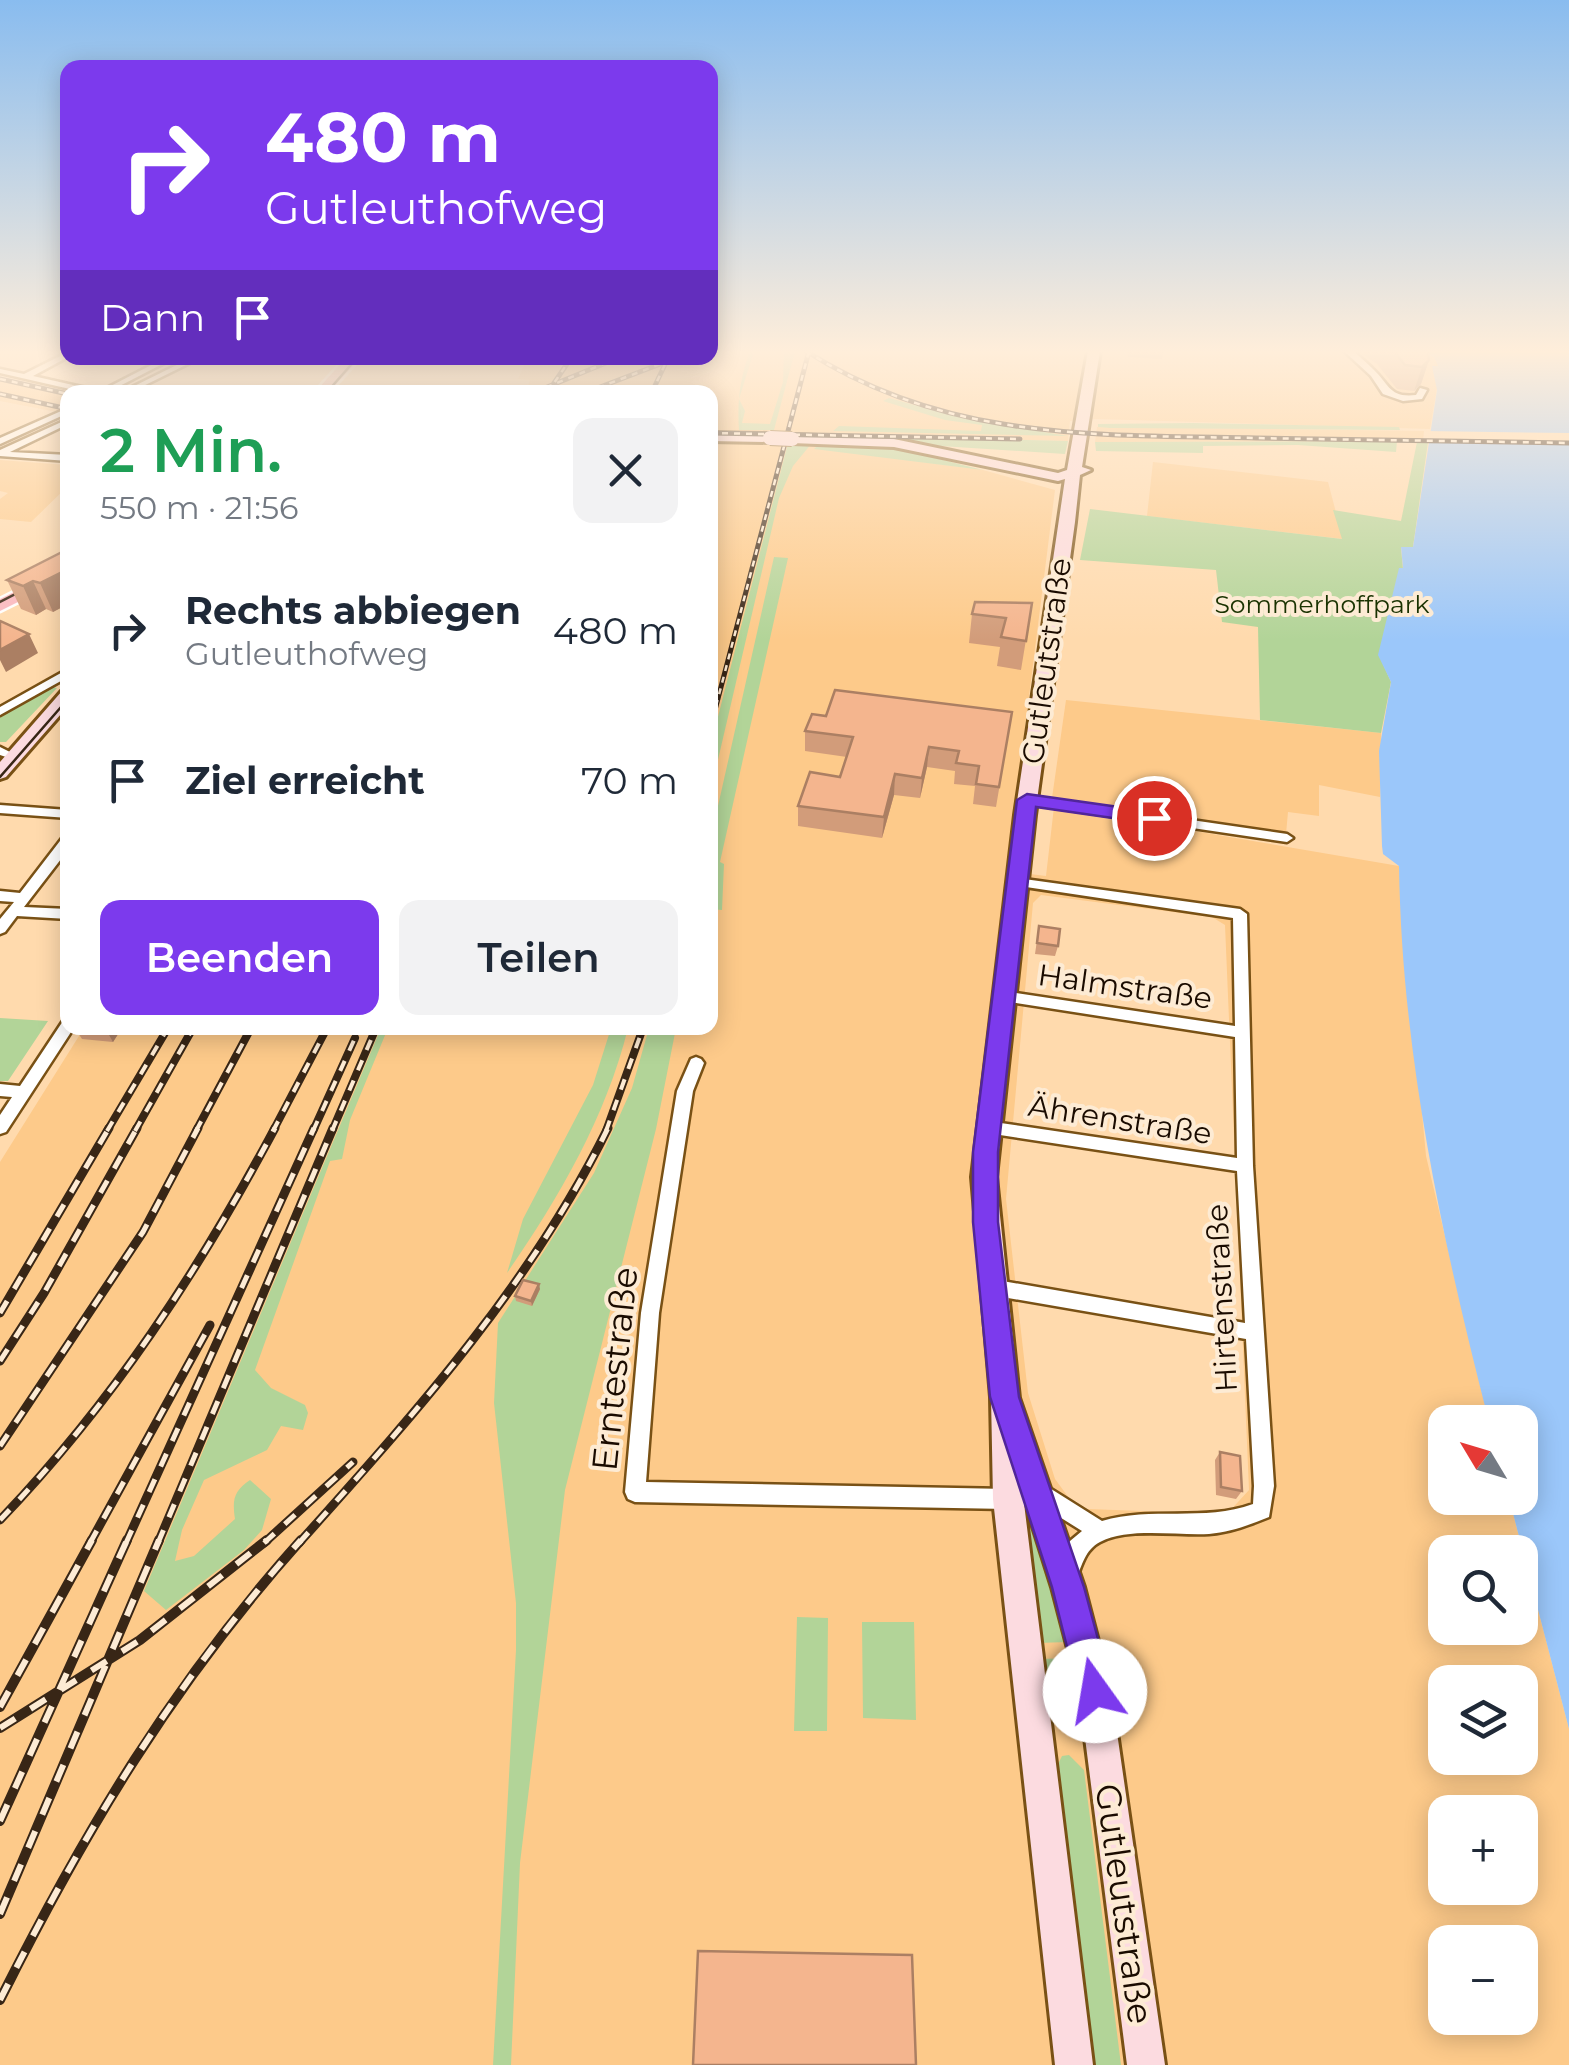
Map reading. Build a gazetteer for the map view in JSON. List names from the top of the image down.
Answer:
{
  "streets": {
    "main road": ["Gutleutstraße"],
    "street": [
      "Halmstraße",
      "Ährenstraße",
      "Hirtenstraße",
      "Erntestraße"
    ]
  },
  "crossings": [
    ["Gutleutstraße", "Halmstraße"],
    ["Gutleutstraße", "Ährenstraße"],
    ["Gutleutstraße", "Hirtenstraße"],
    ["Gutleutstraße", "Erntestraße"],
    ["Halmstraße", "Hirtenstraße"],
    ["Ährenstraße", "Hirtenstraße"]
  ],
  "parks": ["Sommerhoffpark"],
  "north": "top left",
  "page": {
    "turn": ["480 m", "Gutleuthofweg"],
    "then": "Dann",
    "heading": ["2 Min.", "550 m · 21:56"],
    "list": [
      {
        "name": "Rechts abbiegen",
        "note": "Gutleuthofweg",
        "value": "480 m"
      },
      {
        "name": "Ziel erreicht",
        "value": "70 m"
      }
    ],
    "buttons": ["Beenden", "Teilen"],
    "map_buttons": ["+", "−"]
  }
}
